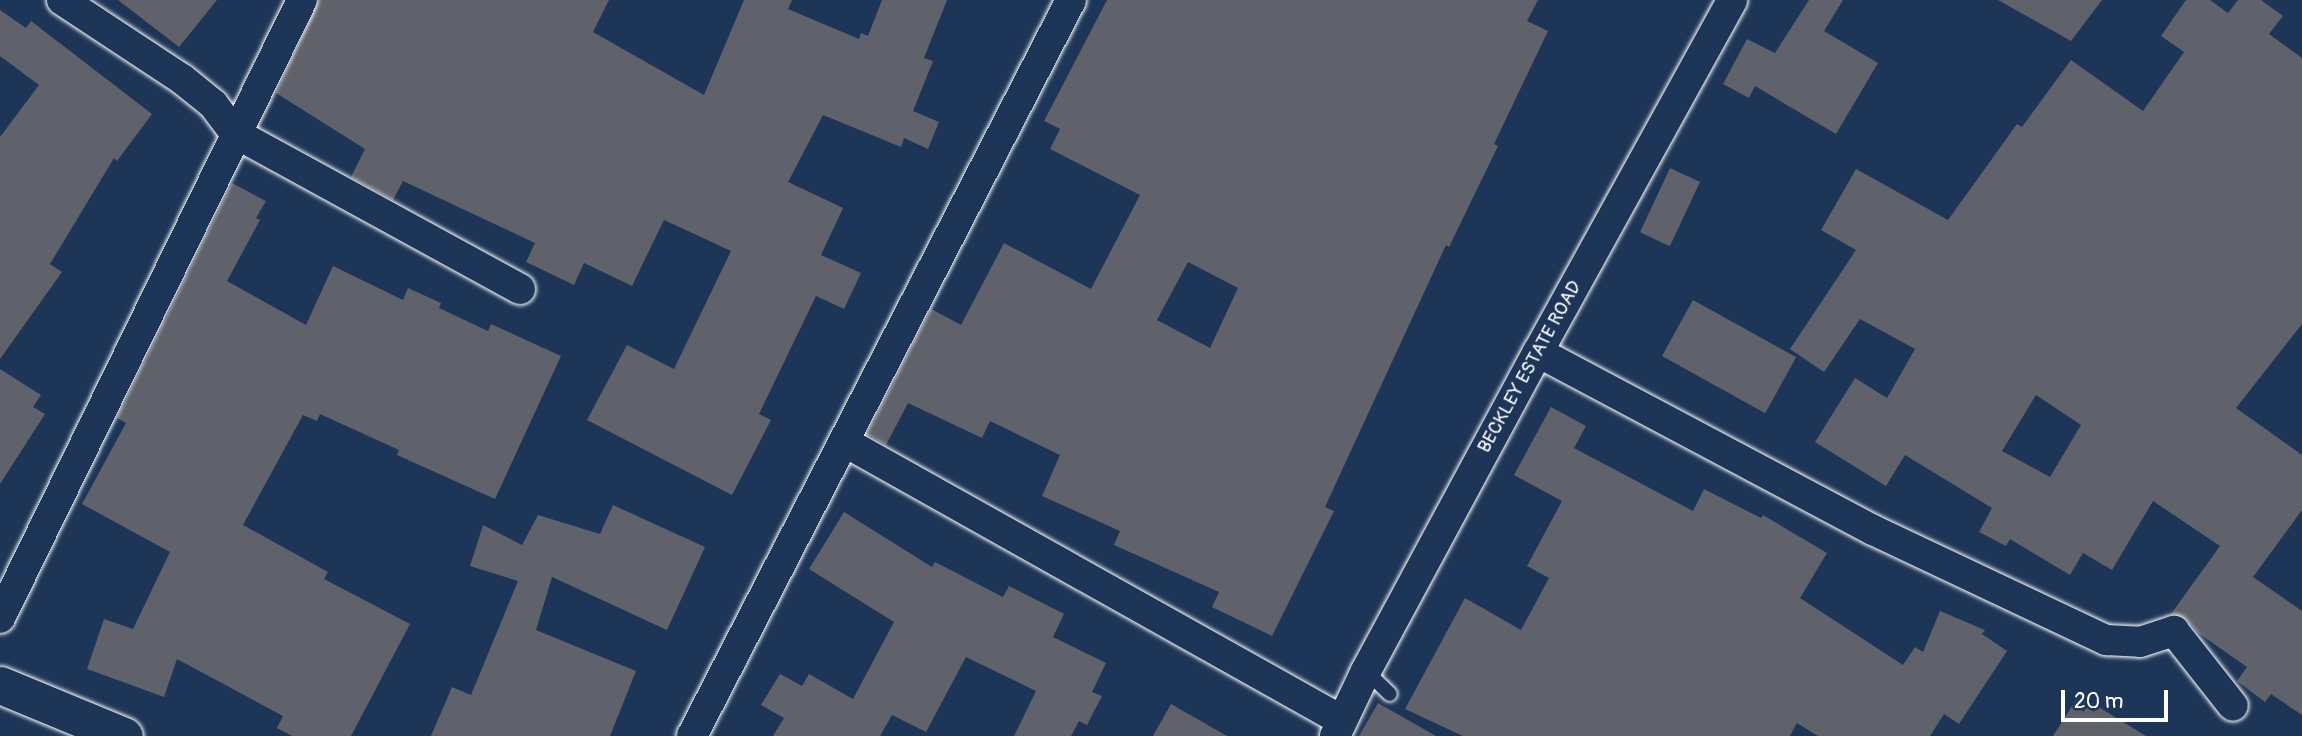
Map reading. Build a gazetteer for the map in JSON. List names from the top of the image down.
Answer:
{
  "streets": {
    "street": ["BECKLEY ESTATE ROAD"]
  },
  "scale_bar": "20 m"
}
